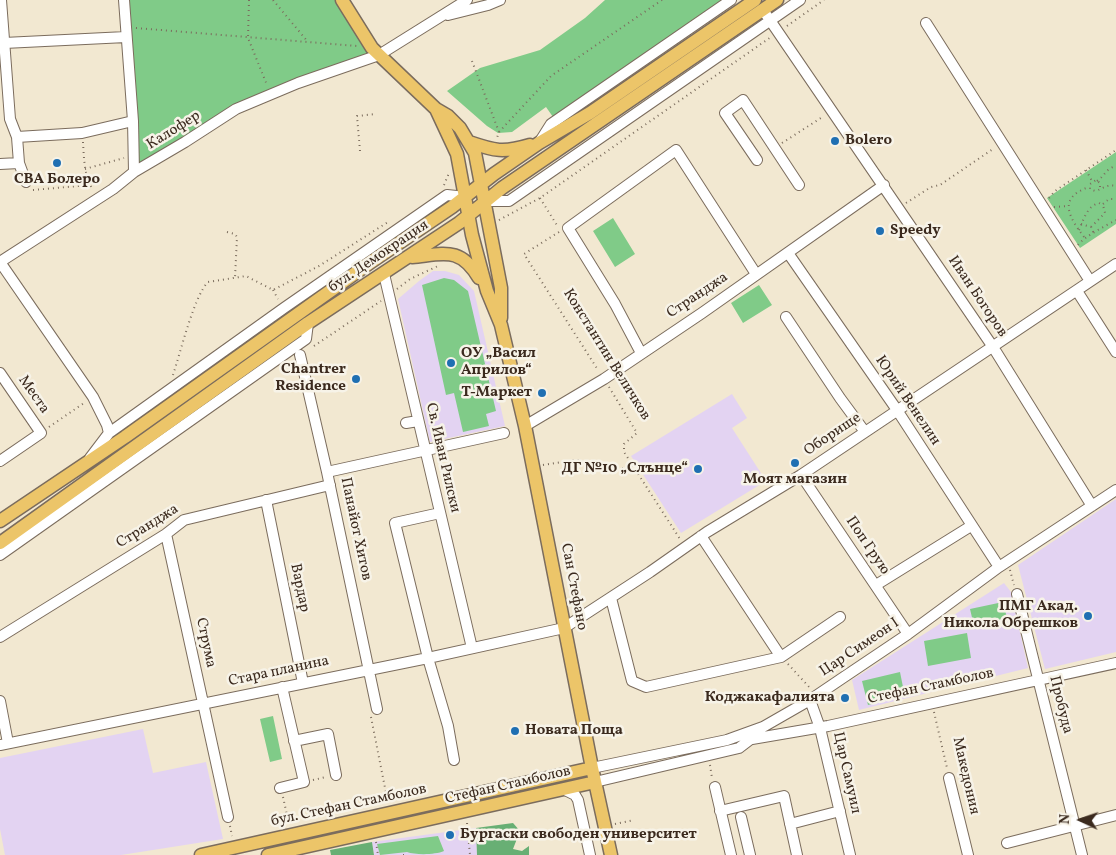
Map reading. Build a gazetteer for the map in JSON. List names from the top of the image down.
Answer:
{
  "streets": {
    "main road": [
      "бул. Демокрация",
      "Сан Стефано",
      "Стефан Стамболов",
      "бул. Стефан Стамболов"
    ],
    "street": [
      "Калофер",
      "Странджа",
      "Иван Богоров",
      "Места",
      "Юрий Венелин",
      "Оборище",
      "Св. Иван Рилски",
      "Панайот Хитов",
      "Поп Грую",
      "Вардар",
      "Струма",
      "Цар Симеон I",
      "Стара планина",
      "Пробуда",
      "Цар Самуил",
      "Македония"
    ],
    "path": ["Константин Величков"]
  },
  "crossings": [
    ["бул. Демокрация", "Иван Богоров"],
    ["бул. Демокрация", "Св. Иван Рилски"],
    ["бул. Демокрация", "Сан Стефано"],
    ["Странджа", "Иван Богоров"],
    ["Странджа", "Константин Величков"],
    ["Странджа", "Юрий Венелин"],
    ["Странджа", "Панайот Хитов"],
    ["Странджа", "Сан Стефано"],
    ["Странджа", "Вардар"],
    ["Странджа", "Струма"],
    ["Иван Богоров", "Оборище"],
    ["Иван Богоров", "Цар Симеон I"],
    ["Константин Величков", "Оборище"],
    ["Юрий Венелин", "Оборище"],
    ["Юрий Венелин", "Цар Симеон I"],
    ["Оборище", "Поп Грую"],
    ["Оборище", "Сан Стефано"],
    ["Оборище", "Стара планина"],
    ["Св. Иван Рилски", "Стара планина"],
    ["Панайот Хитов", "Стара планина"],
    ["Поп Грую", "Цар Симеон I"],
    ["Сан Стефано", "Цар Симеон I"],
    ["Сан Стефано", "Стара планина"],
    ["Сан Стефано", "Стефан Стамболов"],
    ["Сан Стефано", "бул. Стефан Стамболов"],
    ["Вардар", "Стара планина"],
    ["Струма", "Стара планина"],
    ["Цар Симеон I", "Стефан Стамболов"],
    ["Цар Симеон I", "Цар Самуил"],
    ["Цар Симеон I", "бул. Стефан Стамболов"],
    ["Стефан Стамболов", "Пробуда"],
    ["Стефан Стамболов", "Цар Самуил"],
    ["Стефан Стамболов", "Македония"]
  ],
  "places": [
    "Bolero",
    "CBA Болеро",
    "Speedy",
    "ОУ „Васил Априлов“",
    "Chantrer Residence",
    "Т-Маркет",
    "Моят магазин",
    "ДГ №10 „Слънце“",
    "ПМГ Акад. Никола Обрешков",
    "Коджакафалията",
    "Новата Поща",
    "Бургаски свободен университет"
  ],
  "north": "left"
}
